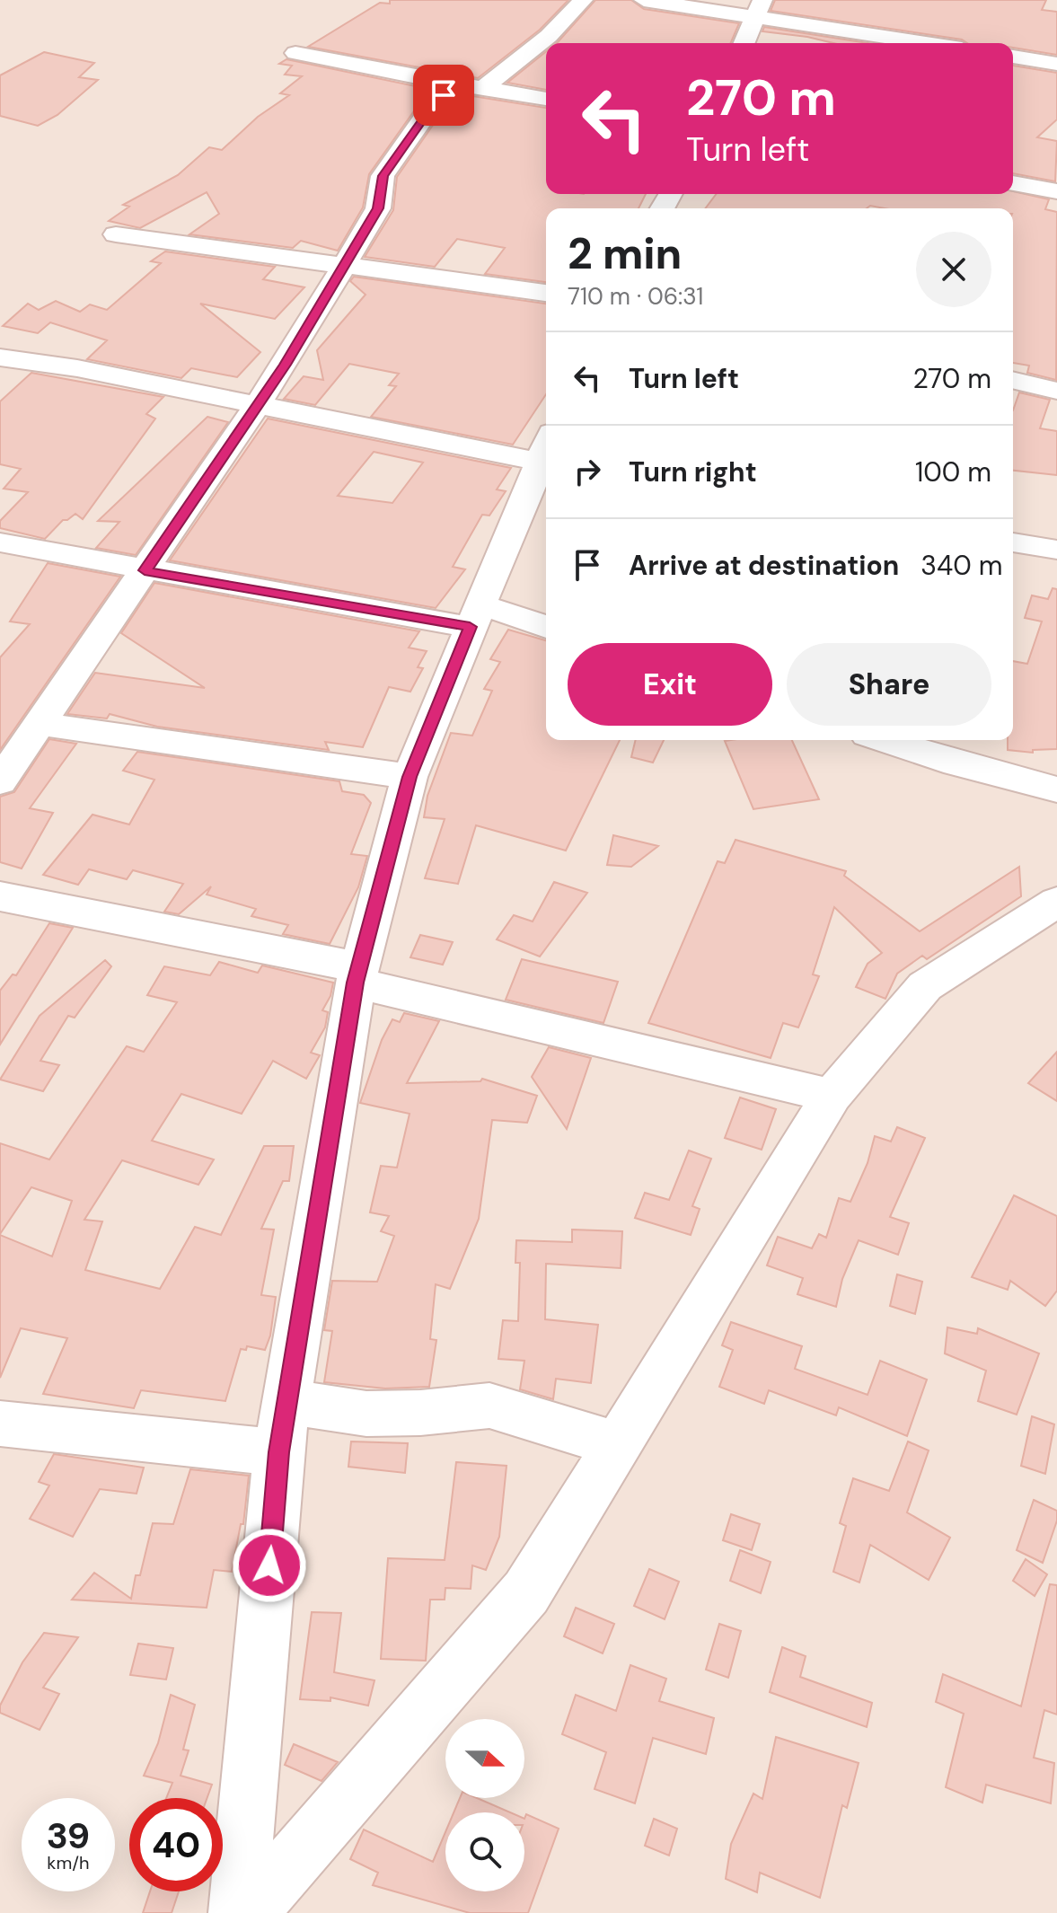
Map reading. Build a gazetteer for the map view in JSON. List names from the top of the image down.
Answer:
{
  "north": "right",
  "page": {
    "turn": ["270 m", "Turn left"],
    "heading": ["2 min", "710 m · 06:31"],
    "list": [
      {
        "name": "Turn left",
        "value": "270 m"
      },
      {
        "name": "Turn right",
        "value": "100 m"
      },
      {
        "name": "Arrive at destination",
        "value": "340 m"
      }
    ],
    "buttons": ["Exit", "Share"],
    "speed": "39 km/h",
    "limit": "40"
  }
}
